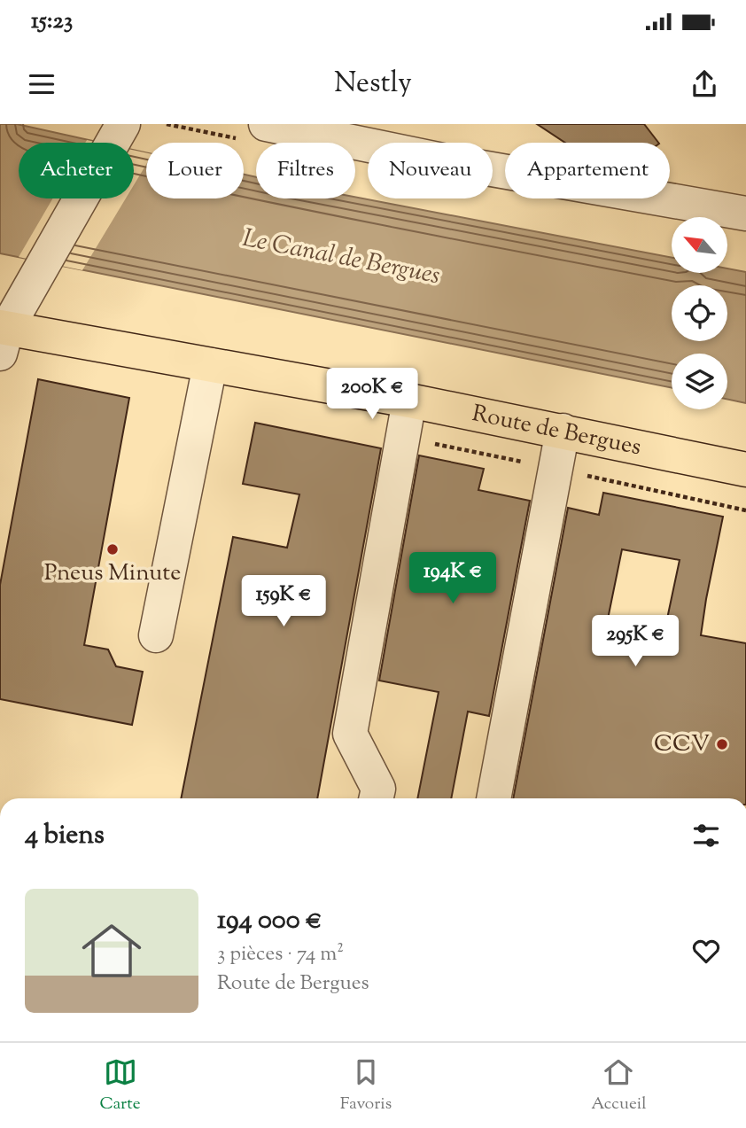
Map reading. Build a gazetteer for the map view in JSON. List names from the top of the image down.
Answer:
{
  "streets": {
    "main road": ["Route de Bergues"]
  },
  "water": ["Le Canal de Bergues"],
  "places": ["Pneus Minute", "CCV"],
  "north": "top left",
  "page": {
    "status": "15:23",
    "header": "Nestly",
    "chip": [
      "Acheter",
      "Louer",
      "Filtres",
      "Nouveau",
      "Appartement"
    ],
    "price": [
      "200K €",
      "194K €",
      "159K €",
      "295K €"
    ],
    "heading": "4 biens",
    "list": [
      {
        "name": "194 000 €",
        "note": "3 pièces · 74 m² · Route de Bergues"
      }
    ],
    "tabs": ["Carte", "Favoris", "Accueil"]
  }
}
